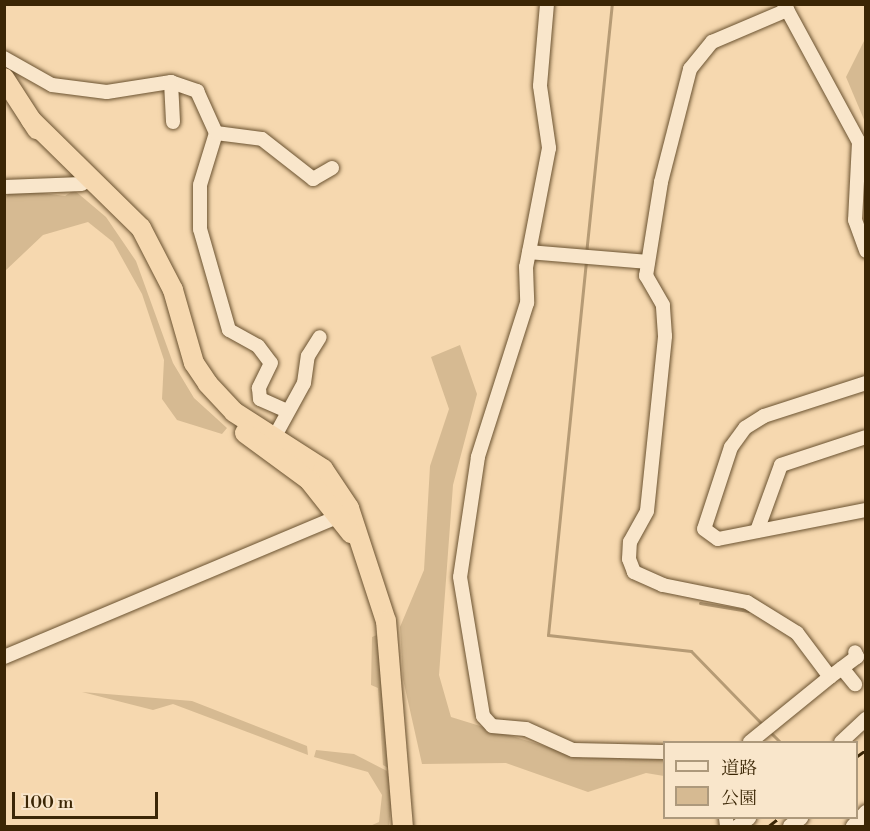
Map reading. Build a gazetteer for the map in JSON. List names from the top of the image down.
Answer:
{
  "legend": ["道路", "公園"],
  "scale_bar": "100 m"
}
